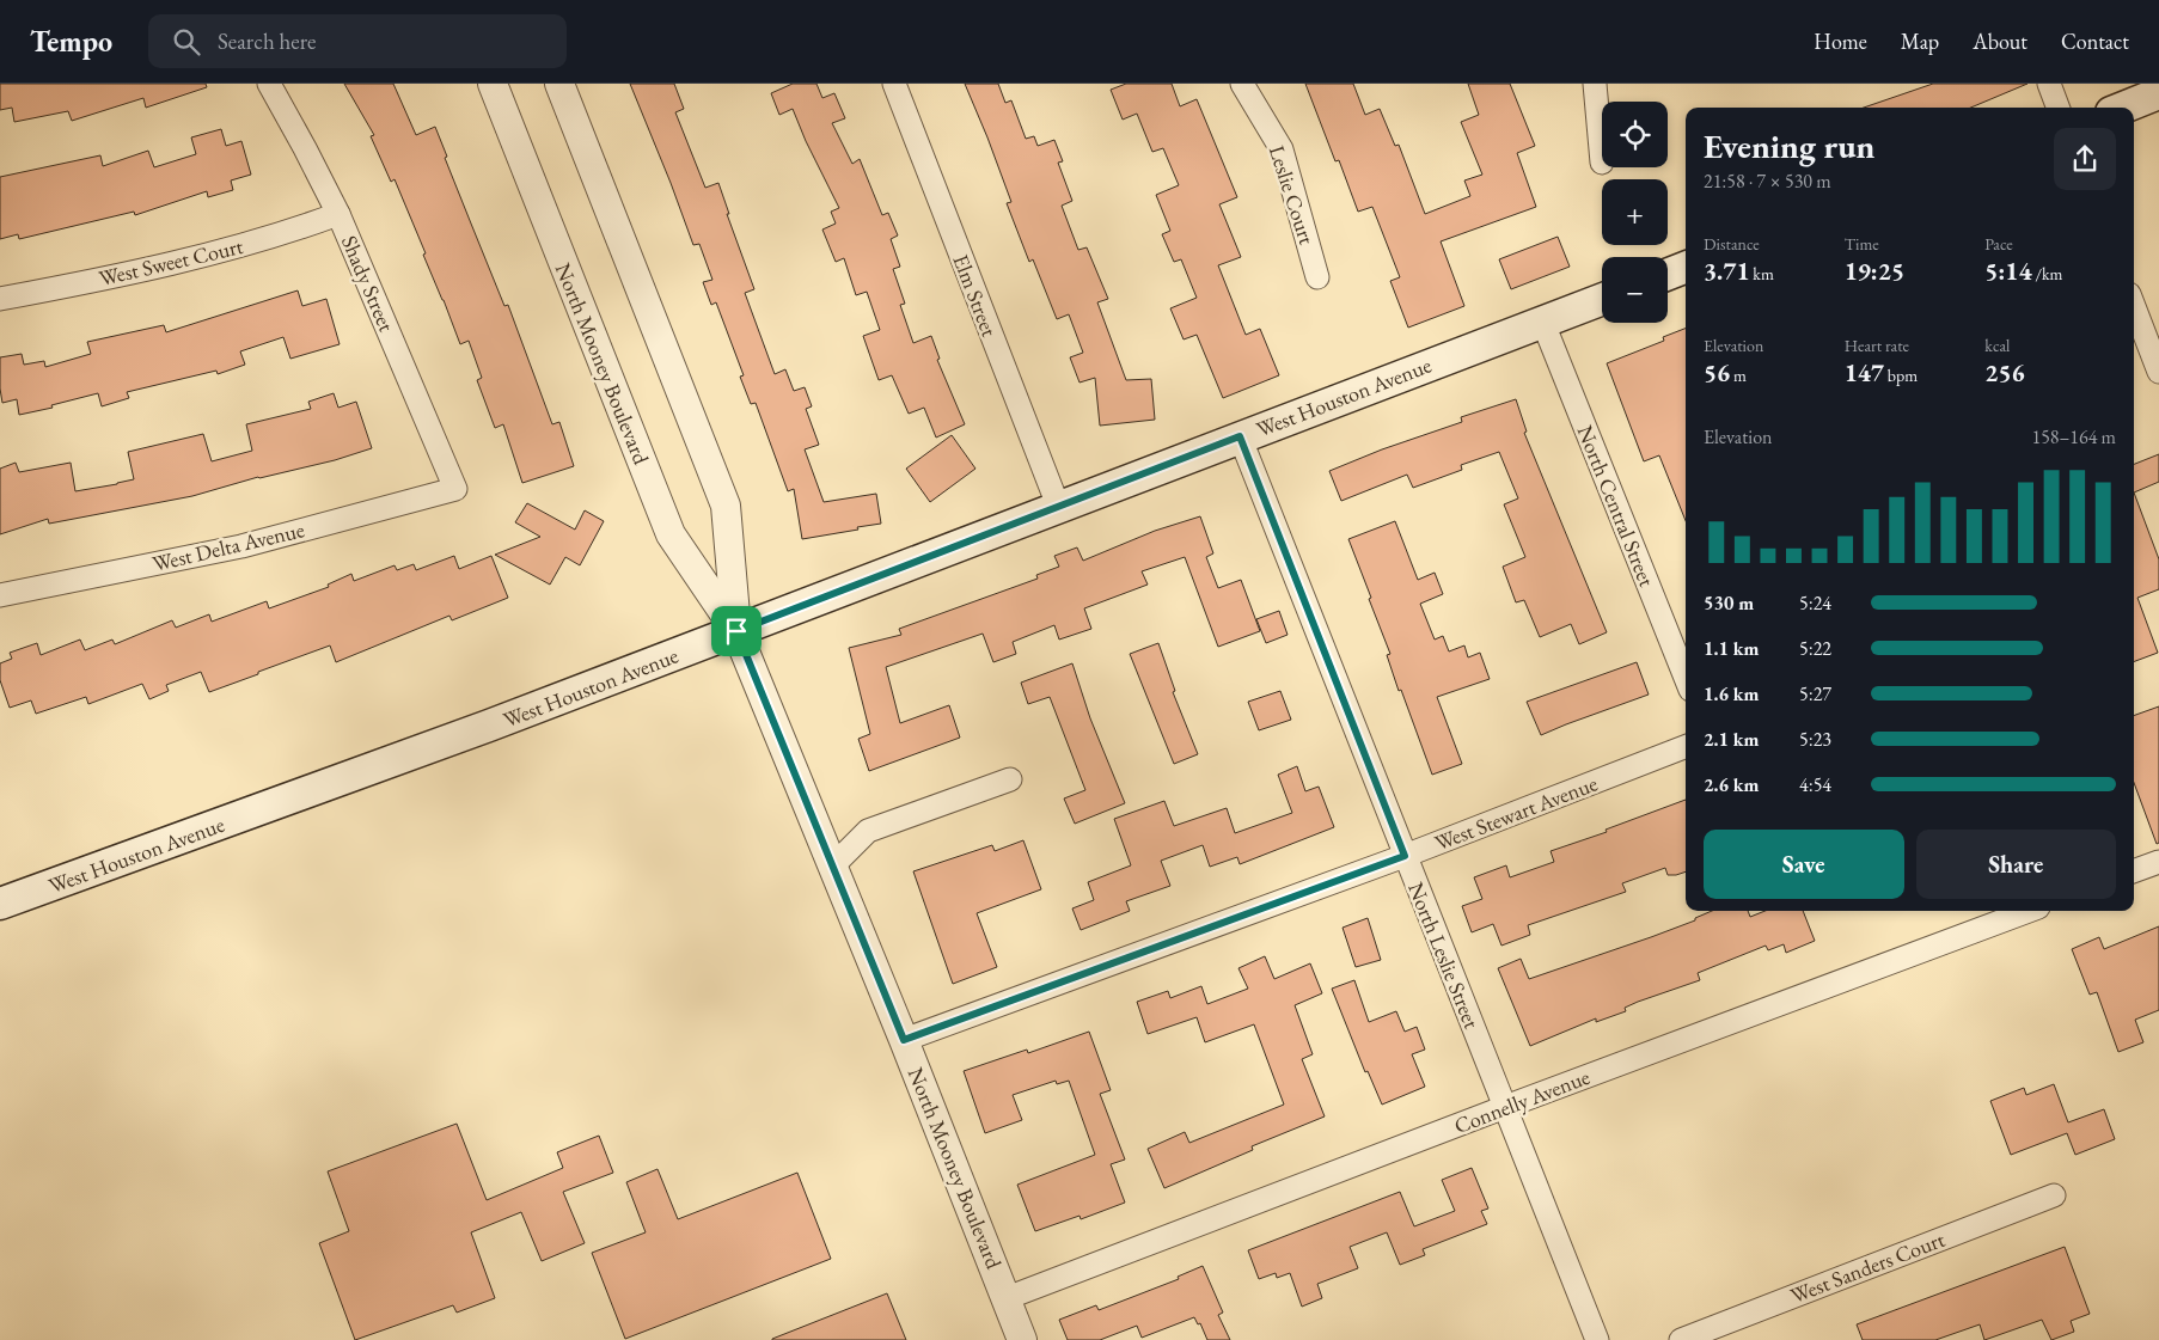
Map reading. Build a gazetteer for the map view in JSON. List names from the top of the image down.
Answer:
{
  "streets": {
    "main road": ["West Houston Avenue"],
    "street": [
      "Leslie Court",
      "West Sweet Court",
      "Shady Street",
      "Elm Street",
      "North Mooney Boulevard",
      "North Central Street",
      "West Delta Avenue",
      "West Stewart Avenue",
      "North Leslie Street",
      "Connelly Avenue",
      "West Sanders Court"
    ]
  },
  "crossings": [
    ["West Sweet Court", "Shady Street"],
    ["Shady Street", "West Delta Avenue"],
    ["Elm Street", "West Houston Avenue"],
    ["North Mooney Boulevard", "West Houston Avenue"],
    ["North Mooney Boulevard", "West Stewart Avenue"],
    ["North Mooney Boulevard", "Connelly Avenue"],
    ["West Houston Avenue", "North Central Street"],
    ["West Houston Avenue", "North Leslie Street"],
    ["West Stewart Avenue", "North Leslie Street"],
    ["North Leslie Street", "Connelly Avenue"]
  ],
  "page": {
    "header": "Tempo",
    "search": "Search here",
    "nav": [
      "Home",
      "Map",
      "About",
      "Contact"
    ],
    "map_buttons": ["+", "−"],
    "heading": ["Evening run", "21:58 · 7 × 530 m"],
    "stats": [
      ["Distance", "3.71 km"],
      ["Time", "19:25"],
      ["Pace", "5:14 /km"],
      ["Elevation", "56 m"],
      ["Heart rate", "147 bpm"],
      ["kcal", "256"]
    ],
    "chart": ["Elevation", "158–164 m"],
    "list": [
      {
        "name": "530 m",
        "note": "5:24"
      },
      {
        "name": "1.1 km",
        "note": "5:22"
      },
      {
        "name": "1.6 km",
        "note": "5:27"
      },
      {
        "name": "2.1 km",
        "note": "5:23"
      },
      {
        "name": "2.6 km",
        "note": "4:54"
      }
    ],
    "buttons": ["Save", "Share"]
  }
}
